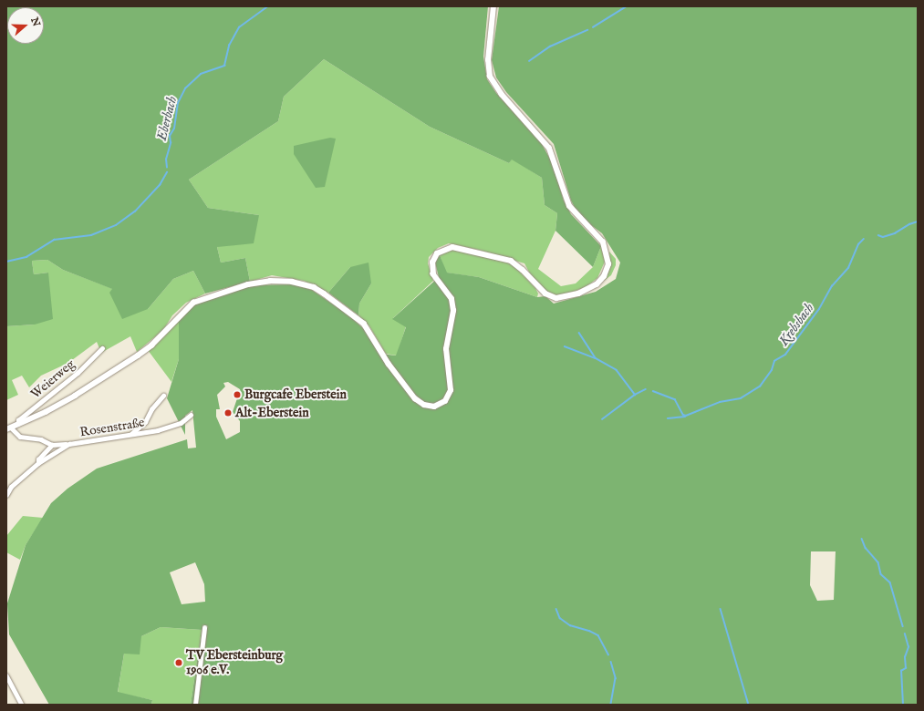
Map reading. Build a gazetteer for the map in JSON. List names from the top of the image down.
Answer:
{
  "streets": {
    "street": ["Weierweg", "Rosenstraße"]
  },
  "water": ["Eberbach", "Krebsbach"],
  "places": ["Burgcafe Eberstein", "Alt-Eberstein", "TV Ebersteinburg 1906 e.V."],
  "north": "right"
}
